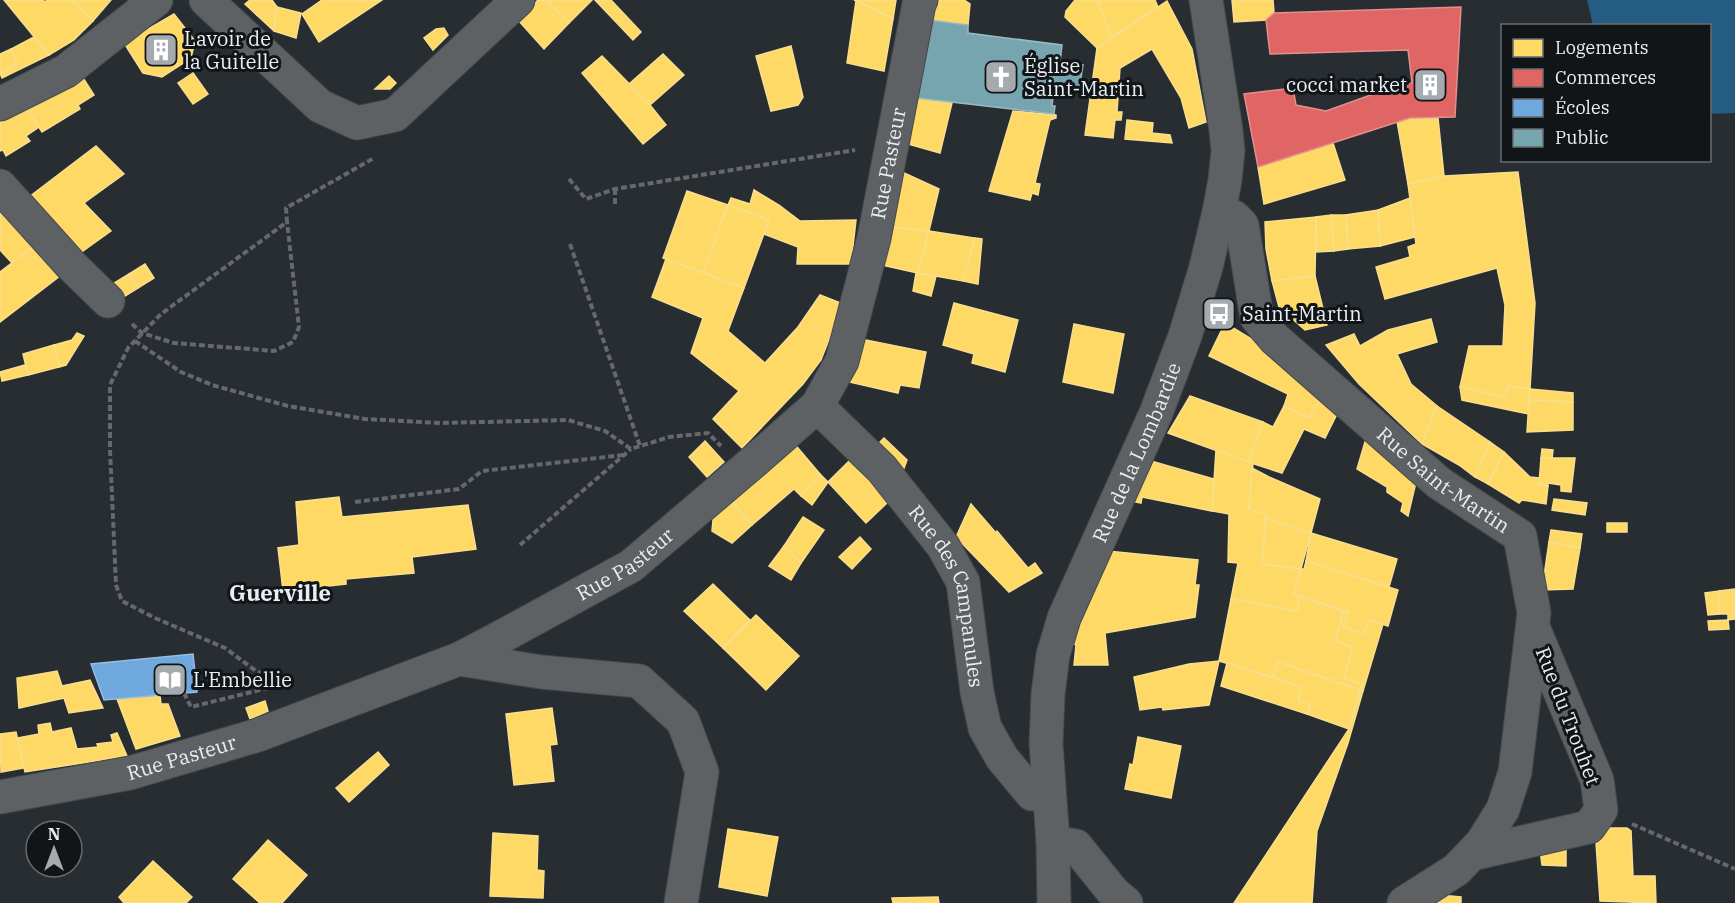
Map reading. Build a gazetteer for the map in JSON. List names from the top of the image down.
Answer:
{
  "streets": {
    "street": [
      "Rue Pasteur",
      "Rue de la Lombardie",
      "Rue Saint-Martin",
      "Rue des Campanules",
      "Rue du Trouhet"
    ]
  },
  "crossings": [
    ["Rue Pasteur", "Rue des Campanules"],
    ["Rue de la Lombardie", "Rue Saint-Martin"],
    ["Rue de la Lombardie", "Rue des Campanules"],
    ["Rue Saint-Martin", "Rue du Trouhet"]
  ],
  "districts": ["Guerville"],
  "places": {
    "building": ["Lavoir de la Guitelle", "cocci market"],
    "church": ["Église Saint-Martin"],
    "bus stop": ["Saint-Martin"],
    "library": ["L'Embellie"]
  },
  "legend": [
    "Logements",
    "Commerces",
    "Écoles",
    "Public"
  ],
  "north": "top"
}
